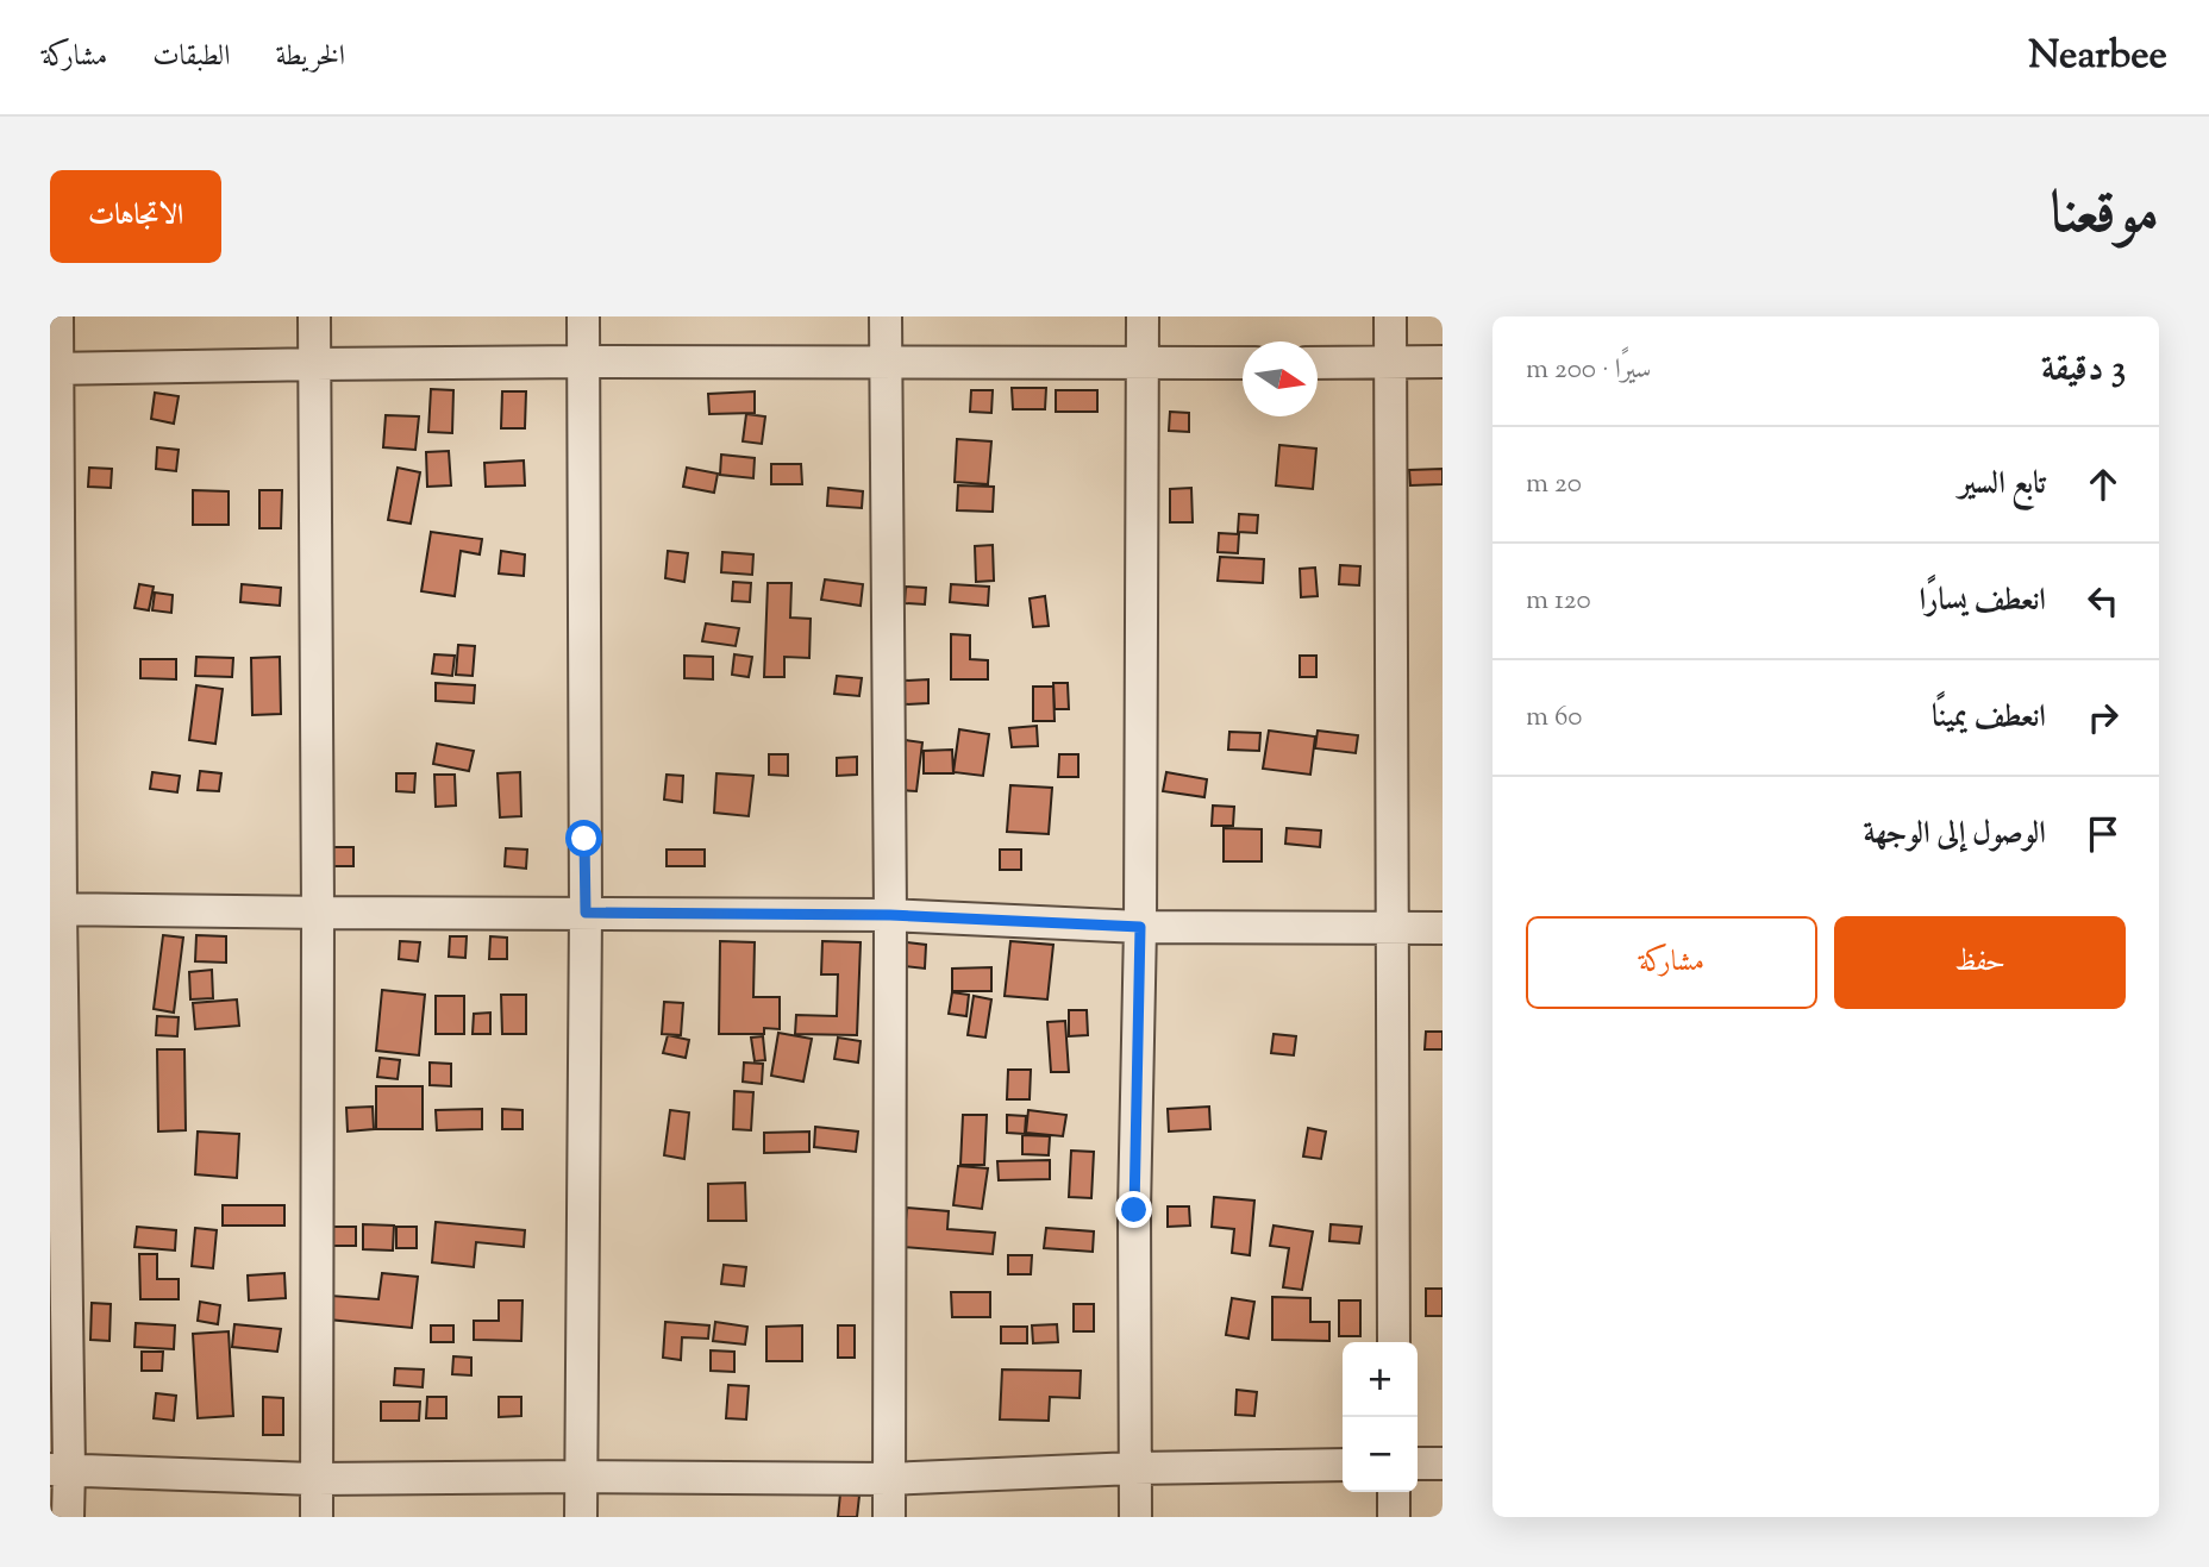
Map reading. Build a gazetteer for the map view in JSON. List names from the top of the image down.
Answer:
{
  "north": "right",
  "page": {
    "header": "Nearbee",
    "nav": ["الخريطة", "الطبقات", "مشاركة"],
    "title": "موقعنا",
    "buttons": [
      "الاتجاهات",
      ["حفظ", "مشاركة"]
    ],
    "heading": ["3 دقيقة", "سيرًا · 200 m"],
    "list": [
      ["تابع السير", "20 m"],
      ["انعطف يسارًا", "120 m"],
      ["انعطف يمينًا", "60 m"],
      "الوصول إلى الوجهة"
    ],
    "map_buttons": ["+", "−"]
  }
}
